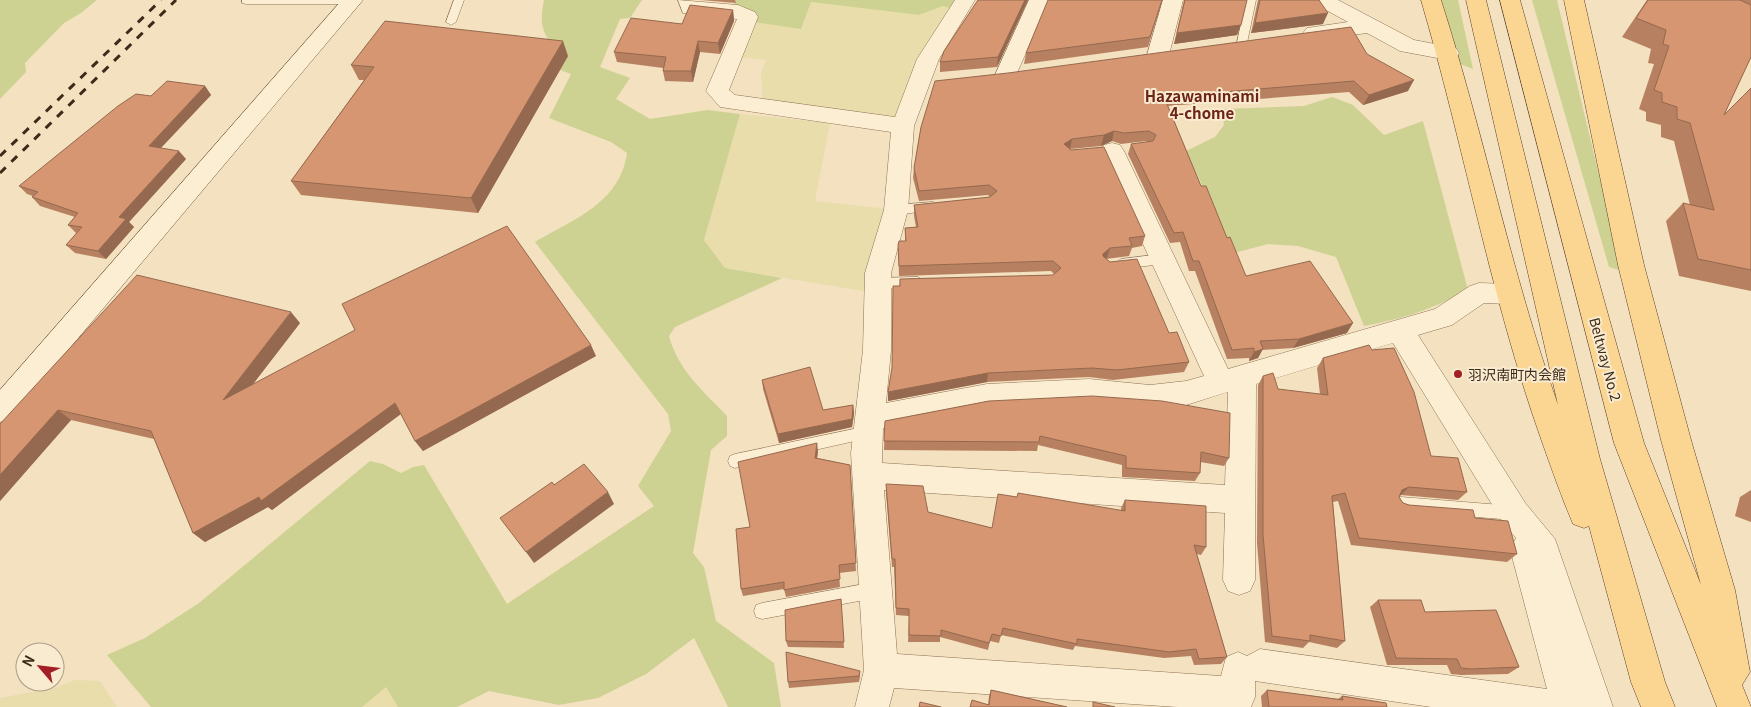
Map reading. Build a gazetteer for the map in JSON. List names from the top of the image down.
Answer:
{
  "streets": {
    "main road": ["Beltway No.2"]
  },
  "districts": ["Hazawaminami 4-chome"],
  "places": ["羽沢南町内会館"],
  "north": "top left"
}
